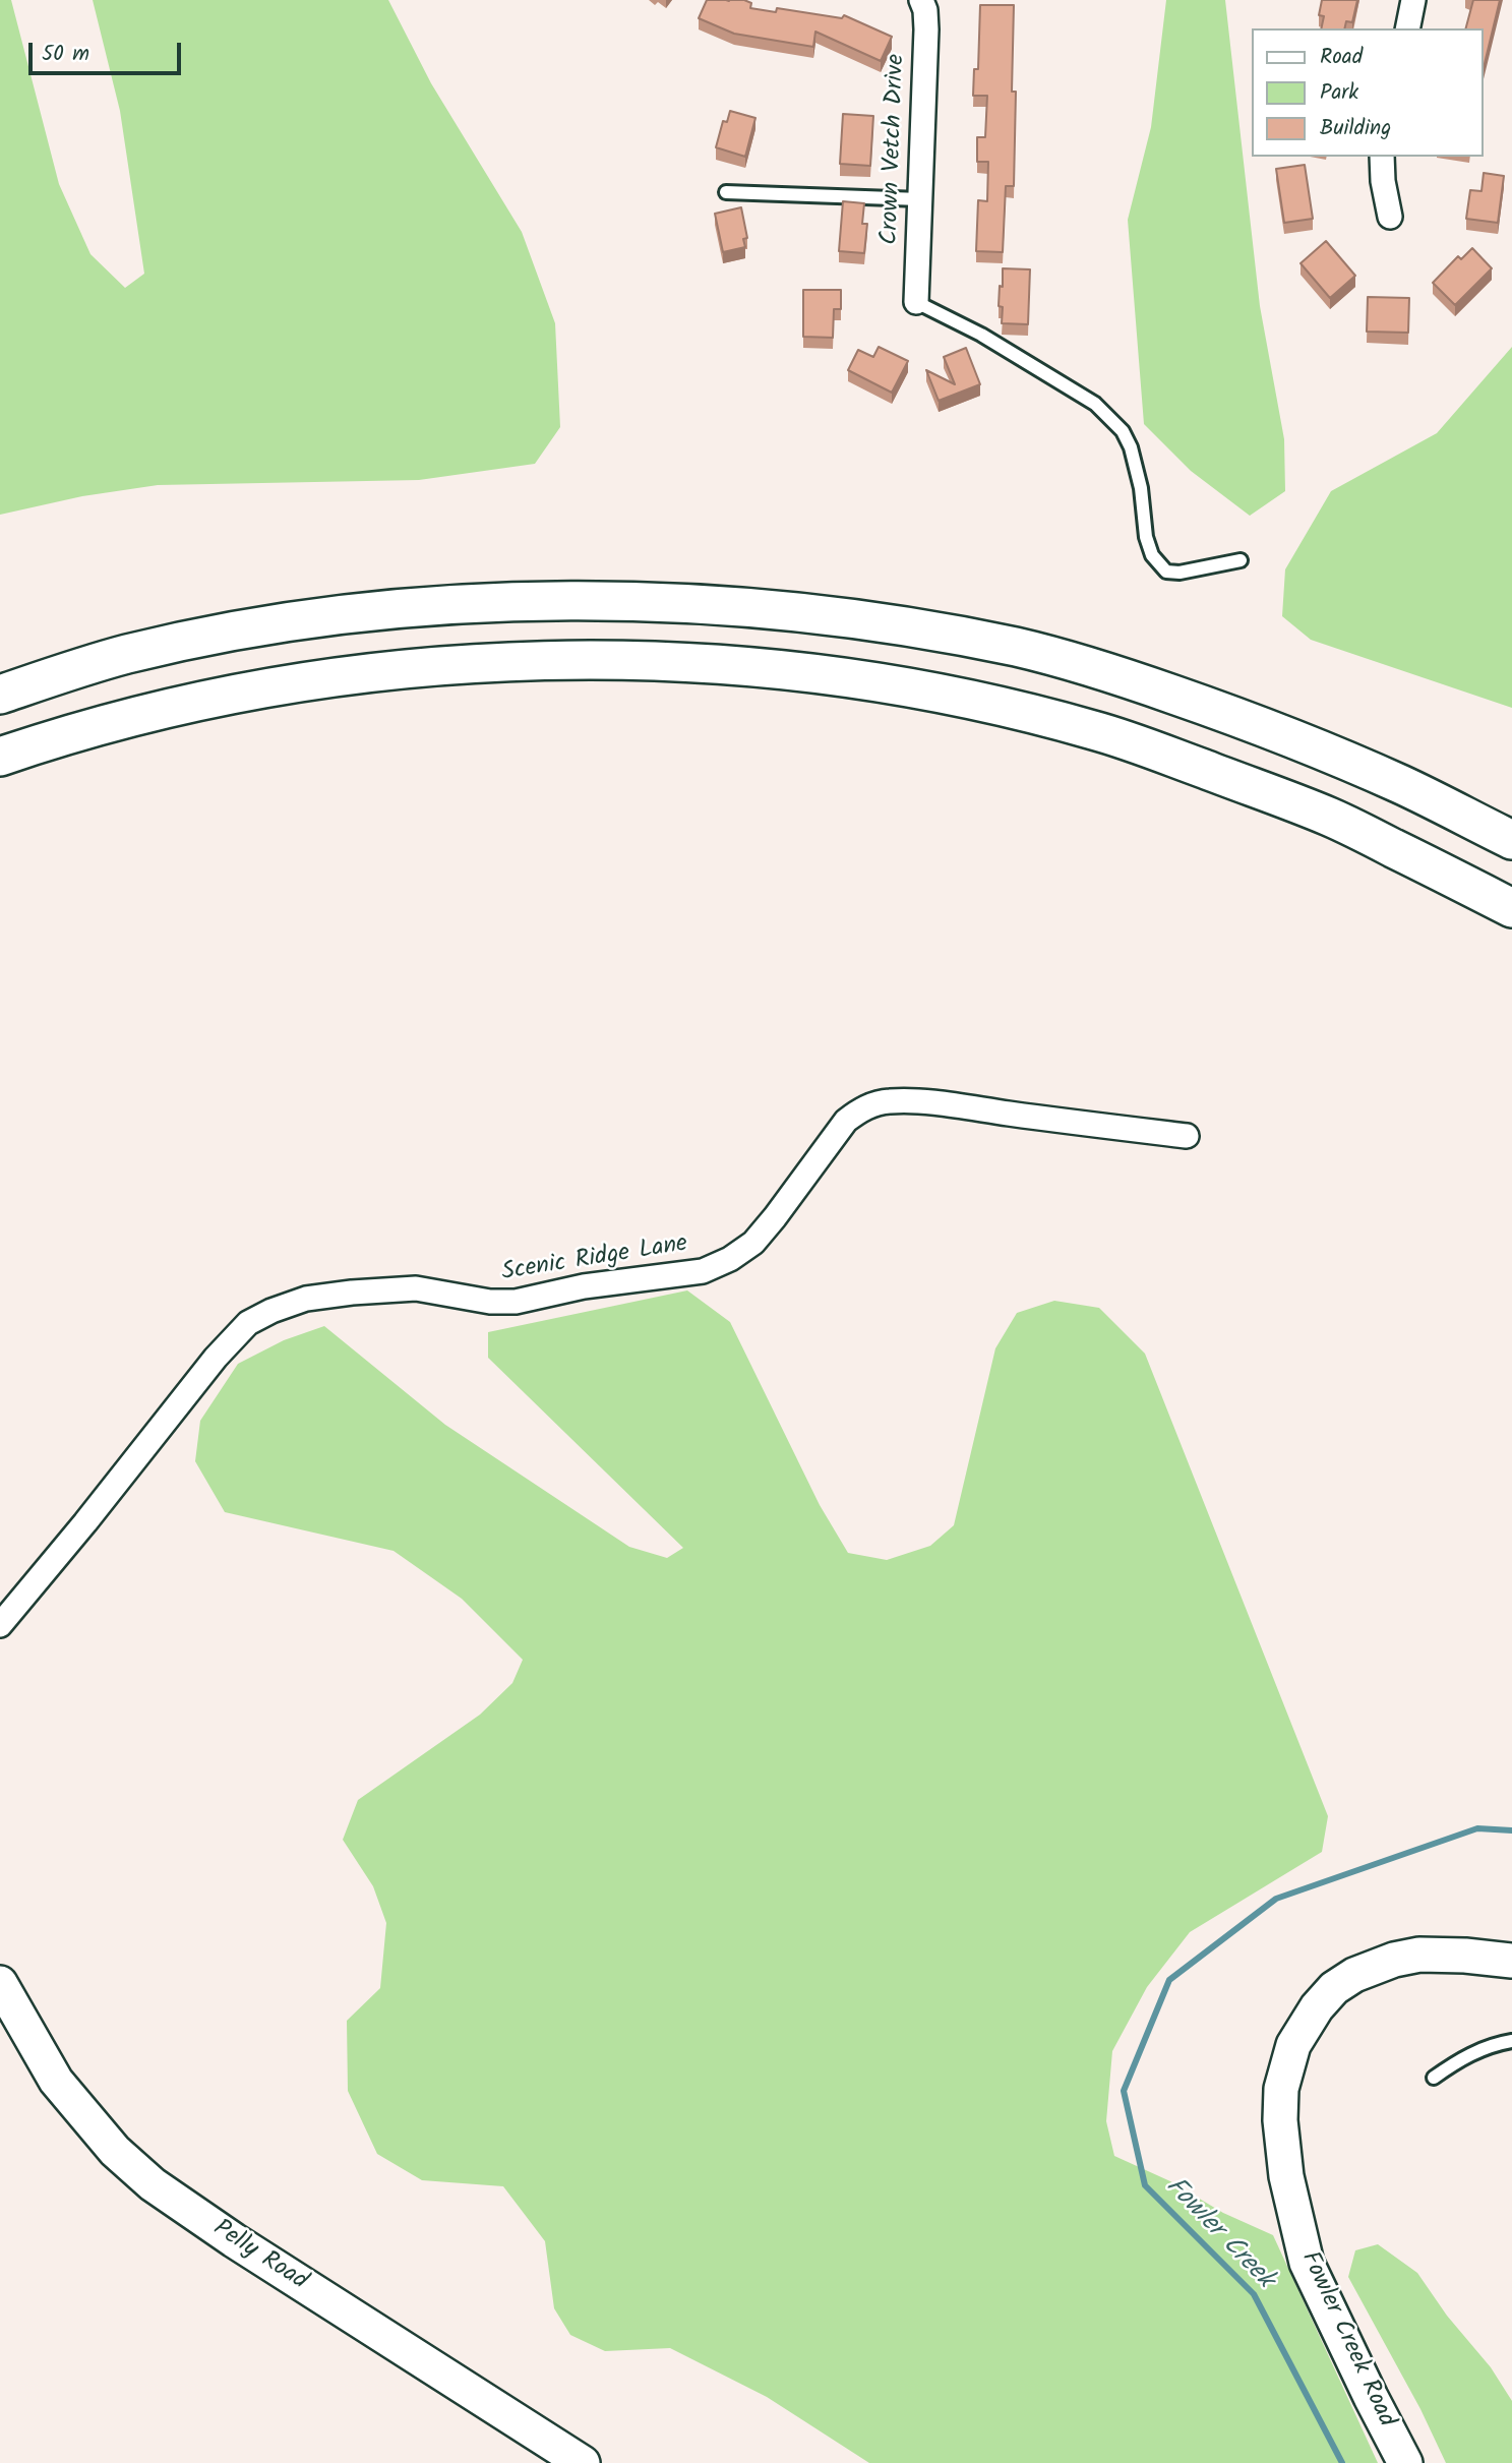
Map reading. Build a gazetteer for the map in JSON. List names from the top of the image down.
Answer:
{
  "streets": {
    "street": [
      "Crown Vetch Drive",
      "Scenic Ridge Lane",
      "Pelly Road",
      "Fowler Creek Road"
    ]
  },
  "water": ["Fowler Creek"],
  "legend": ["Road", "Park", "Building"],
  "scale_bar": "50 m"
}
